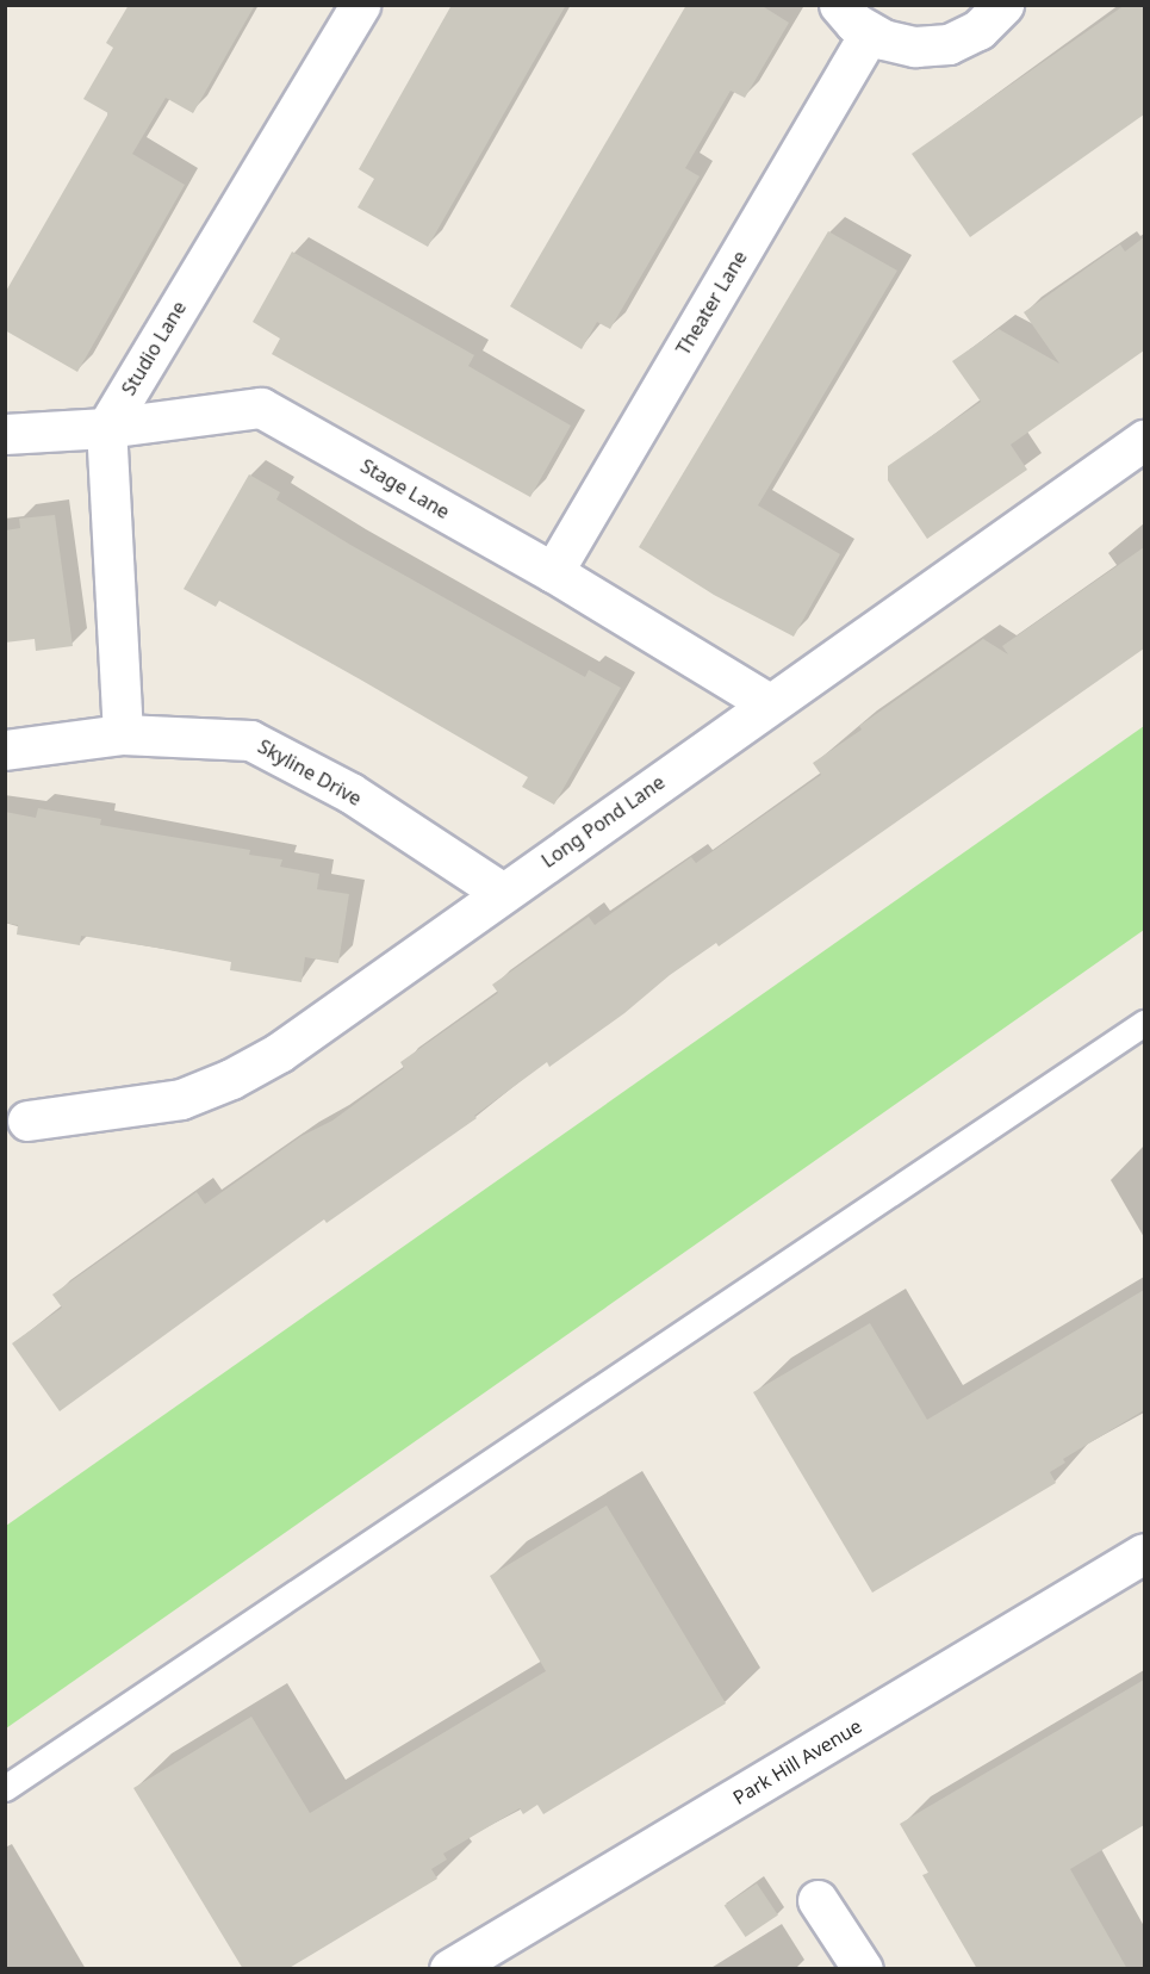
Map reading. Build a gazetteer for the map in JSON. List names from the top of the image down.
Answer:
{
  "streets": {
    "street": [
      "Theater Lane",
      "Studio Lane",
      "Stage Lane",
      "Skyline Drive",
      "Long Pond Lane",
      "Park Hill Avenue"
    ]
  },
  "crossings": [
    ["Theater Lane", "Stage Lane"],
    ["Studio Lane", "Stage Lane"],
    ["Stage Lane", "Long Pond Lane"],
    ["Skyline Drive", "Long Pond Lane"]
  ]
}
